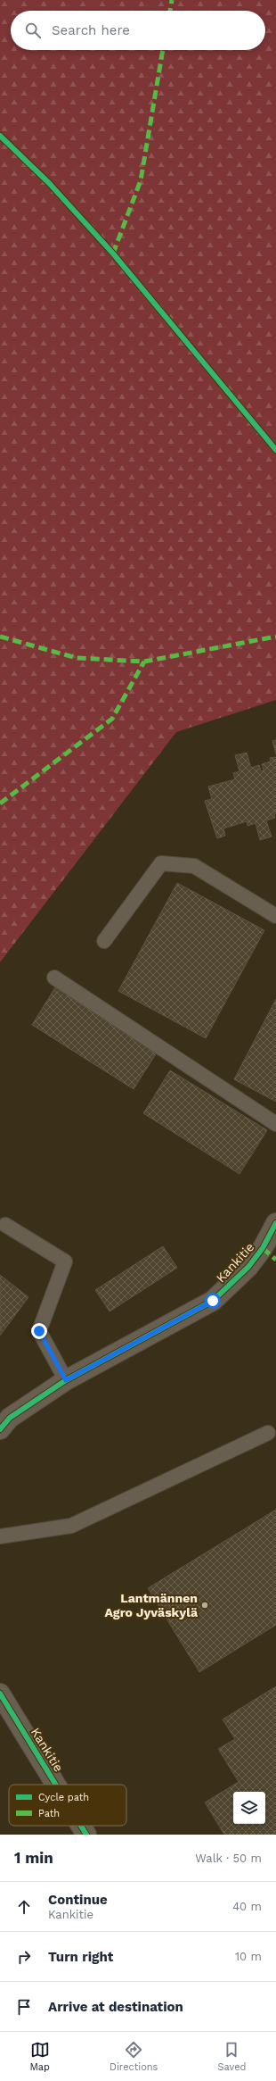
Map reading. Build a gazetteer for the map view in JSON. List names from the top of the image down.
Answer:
{
  "streets": {
    "street": ["Kankitie"]
  },
  "places": ["Lantmännen Agro Jyväskylä"],
  "legend": ["Cycle path", "Path"],
  "page": {
    "search": "Search here",
    "heading": ["1 min", "Walk · 50 m"],
    "list": [
      ["Continue", "Kankitie", "40 m"],
      ["Turn right", "10 m"],
      "Arrive at destination"
    ],
    "nav": ["Map", "Directions", "Saved"]
  }
}
